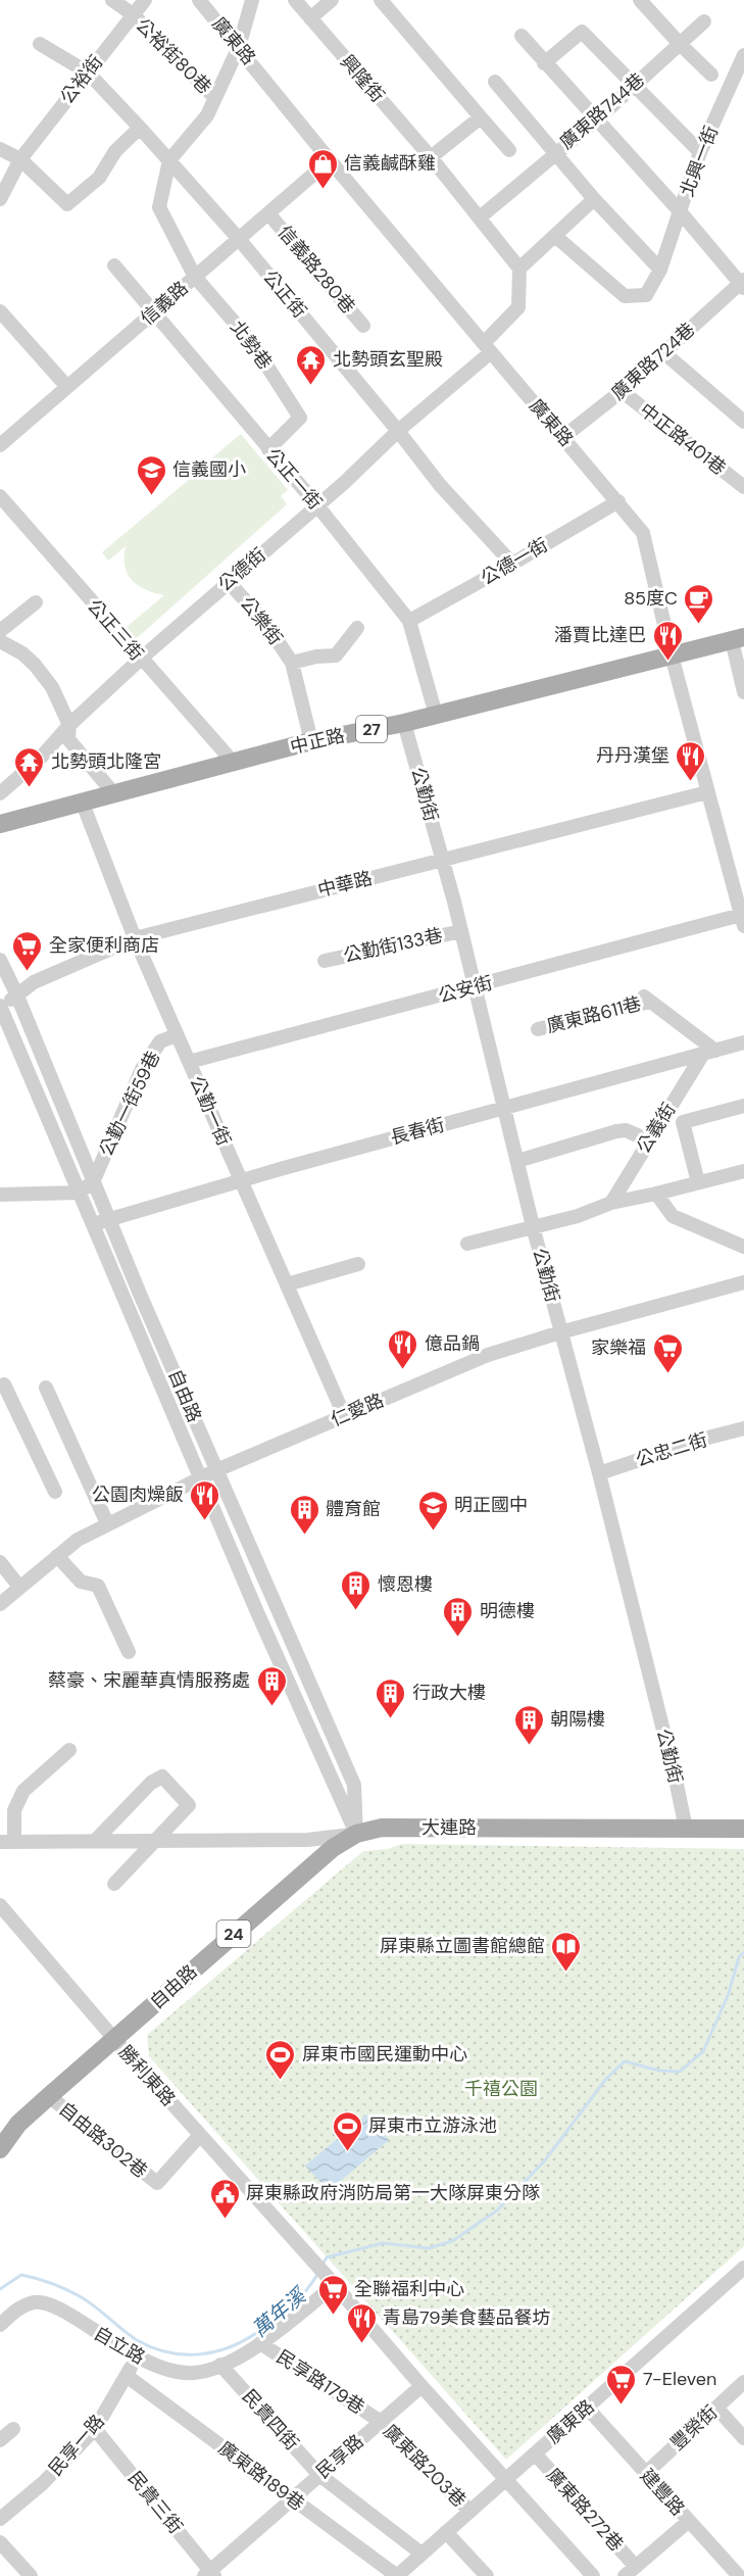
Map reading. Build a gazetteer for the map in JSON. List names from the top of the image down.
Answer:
{
  "streets": {
    "main road": [
      "27",
      "中正路",
      "自由路",
      "大連路",
      "24"
    ],
    "street": [
      "廣東路",
      "公裕街80巷",
      "興隆街",
      "公裕街",
      "廣東路744巷",
      "北興一街",
      "信義路280巷",
      "公正街",
      "信義路",
      "北勢巷",
      "廣東路724巷",
      "中正路401巷",
      "公正一街",
      "公德一街",
      "公德街",
      "公樂街",
      "公正三街",
      "公勤街",
      "中華路",
      "公勤街133巷",
      "公安街",
      "廣東路611巷",
      "公勤一街59巷",
      "公勤一街",
      "公義街",
      "長春街",
      "仁愛路",
      "公忠二街",
      "勝利東路",
      "自由路302巷",
      "自立路",
      "民享路179巷",
      "民貴四街",
      "豐榮街",
      "民享一路",
      "民享路",
      "廣東路203巷",
      "廣東路189巷",
      "建豐路",
      "民貴三街",
      "廣東路272巷"
    ]
  },
  "crossings": [
    ["廣東路", "信義路"],
    ["廣東路", "廣東路724巷"],
    ["廣東路", "公德一街"],
    ["廣東路", "公德街"],
    ["廣東路", "中正路"],
    ["廣東路", "中華路"],
    ["廣東路", "公安街"],
    ["廣東路", "民貴四街"],
    ["廣東路", "廣東路203巷"],
    ["廣東路", "廣東路189巷"],
    ["廣東路", "建豐路"],
    ["廣東路", "廣東路272巷"],
    ["公裕街80巷", "公裕街"],
    ["公裕街", "公正街"],
    ["北興一街", "廣東路724巷"],
    ["信義路280巷", "信義路"],
    ["公正街", "信義路"],
    ["公正街", "北勢巷"],
    ["公正街", "公德一街"],
    ["公正街", "公德街"],
    ["信義路", "北勢巷"],
    ["信義路", "公正一街"],
    ["北勢巷", "公正一街"],
    ["廣東路724巷", "中正路401巷"],
    ["公正一街", "公德一街"],
    ["公正一街", "公德街"],
    ["公正一街", "中正路"],
    ["公德街", "公樂街"],
    ["公德街", "公正三街"],
    ["公樂街", "中正路"],
    ["公正三街", "中正路"],
    ["中正路", "公勤街"],
    ["中正路", "公勤一街"],
    ["公勤街", "中華路"],
    ["公勤街", "公勤街133巷"],
    ["公勤街", "公安街"],
    ["公勤街", "長春街"],
    ["公勤街", "仁愛路"],
    ["公勤街", "公忠二街"],
    ["公勤街", "大連路"],
    ["中華路", "公勤一街"],
    ["中華路", "自由路"],
    ["公安街", "公勤一街"],
    ["廣東路611巷", "公義街"],
    ["廣東路611巷", "長春街"],
    ["公勤一街59巷", "公勤一街"],
    ["公勤一街59巷", "自由路"],
    ["公勤一街", "長春街"],
    ["公勤一街", "仁愛路"],
    ["公義街", "長春街"],
    ["長春街", "自由路"],
    ["自由路", "仁愛路"],
    ["自由路", "大連路"],
    ["自由路", "勝利東路"],
    ["自由路", "自由路302巷"],
    ["勝利東路", "自由路302巷"],
    ["勝利東路", "自立路"],
    ["自立路", "民享路179巷"],
    ["自立路", "民貴四街"],
    ["自立路", "民享一路"],
    ["民享路179巷", "民享路"],
    ["民享路179巷", "廣東路203巷"],
    ["民貴四街", "民享路"],
    ["豐榮街", "建豐路"],
    ["民享一路", "廣東路189巷"],
    ["民享一路", "民貴三街"],
    ["民享路", "廣東路203巷"],
    ["民享路", "廣東路189巷"],
    ["民享路", "民貴三街"]
  ],
  "water": ["萬年溪"],
  "parks": ["千禧公園"],
  "places": {
    "shop": ["信義鹹酥雞"],
    "temple": ["北勢頭玄聖殿", "北勢頭北隆宮"],
    "school or university": ["信義國小", "明正國中"],
    "cafe": ["85度C"],
    "restaurant": [
      "潘賈比達巴",
      "丹丹漢堡",
      "億品鍋",
      "公園肉燥飯",
      "青島79美食藝品餐坊"
    ],
    "supermarket": [
      "全家便利商店",
      "家樂福",
      "全聯福利中心",
      "7-Eleven"
    ],
    "building": [
      "體育館",
      "懷恩樓",
      "明德樓",
      "蔡豪、宋麗華真情服務處",
      "行政大樓",
      "朝陽樓"
    ],
    "library": ["屏東縣立圖書館總館"],
    "sports": ["屏東市國民運動中心", "屏東市立游泳池"],
    "public building": ["屏東縣政府消防局第一大隊屏東分隊"]
  }
}
